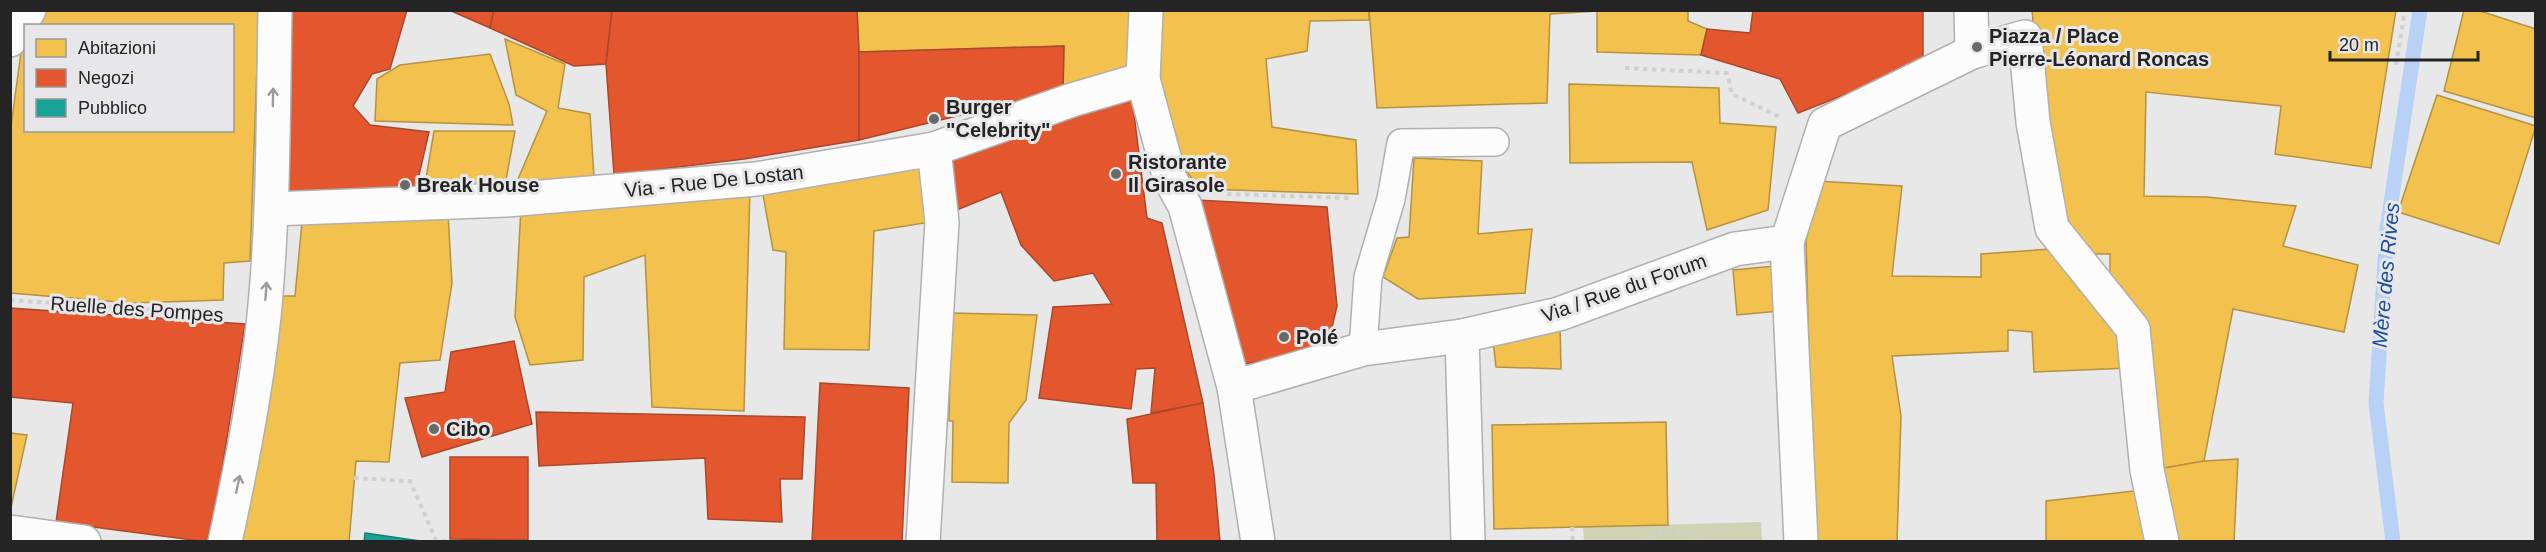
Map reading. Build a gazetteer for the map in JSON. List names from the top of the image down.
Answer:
{
  "streets": {
    "street": ["Via - Rue De Lostan", "Via / Rue du Forum"],
    "path": ["Ruelle des Pompes"]
  },
  "water": ["Mère des Rives"],
  "places": [
    "Piazza / Place Pierre-Léonard Roncas",
    "Burger \"Celebrity\"",
    "Ristorante Il Girasole",
    "Break House",
    "Polé",
    "Cibo"
  ],
  "legend": ["Abitazioni", "Negozi", "Pubblico"],
  "scale_bar": "20 m"
}
